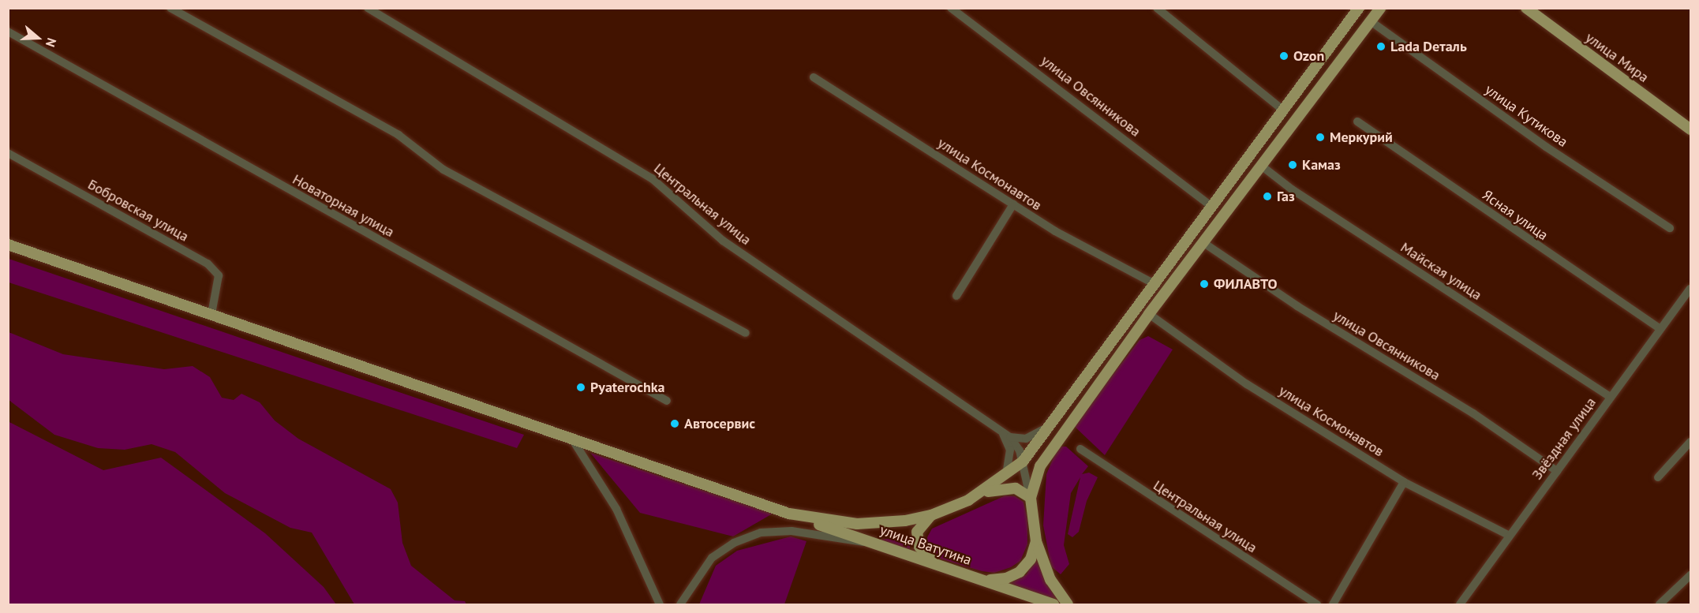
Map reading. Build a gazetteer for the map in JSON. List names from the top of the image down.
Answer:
{
  "streets": {
    "main road": ["улица Мира", "улица Ватутина"],
    "street": [
      "улица Овсянникова",
      "улица Кутикова",
      "улица Космонавтов",
      "Центральная улица",
      "Новаторная улица",
      "Бобровская улица",
      "Ясная улица",
      "Майская улица",
      "Звёздная улица"
    ]
  },
  "crossings": [
    ["улица Овсянникова", "Звёздная улица"],
    ["улица Космонавтов", "Звёздная улица"],
    ["Центральная улица", "улица Ватутина"],
    ["Ясная улица", "Звёздная улица"],
    ["Майская улица", "Звёздная улица"]
  ],
  "places": [
    "Lada Dеталь",
    "Ozon",
    "Меркурий",
    "Камаз",
    "Газ",
    "ФИЛАВТО",
    "Pyaterochka",
    "Автосервис"
  ],
  "north": "right"
}
